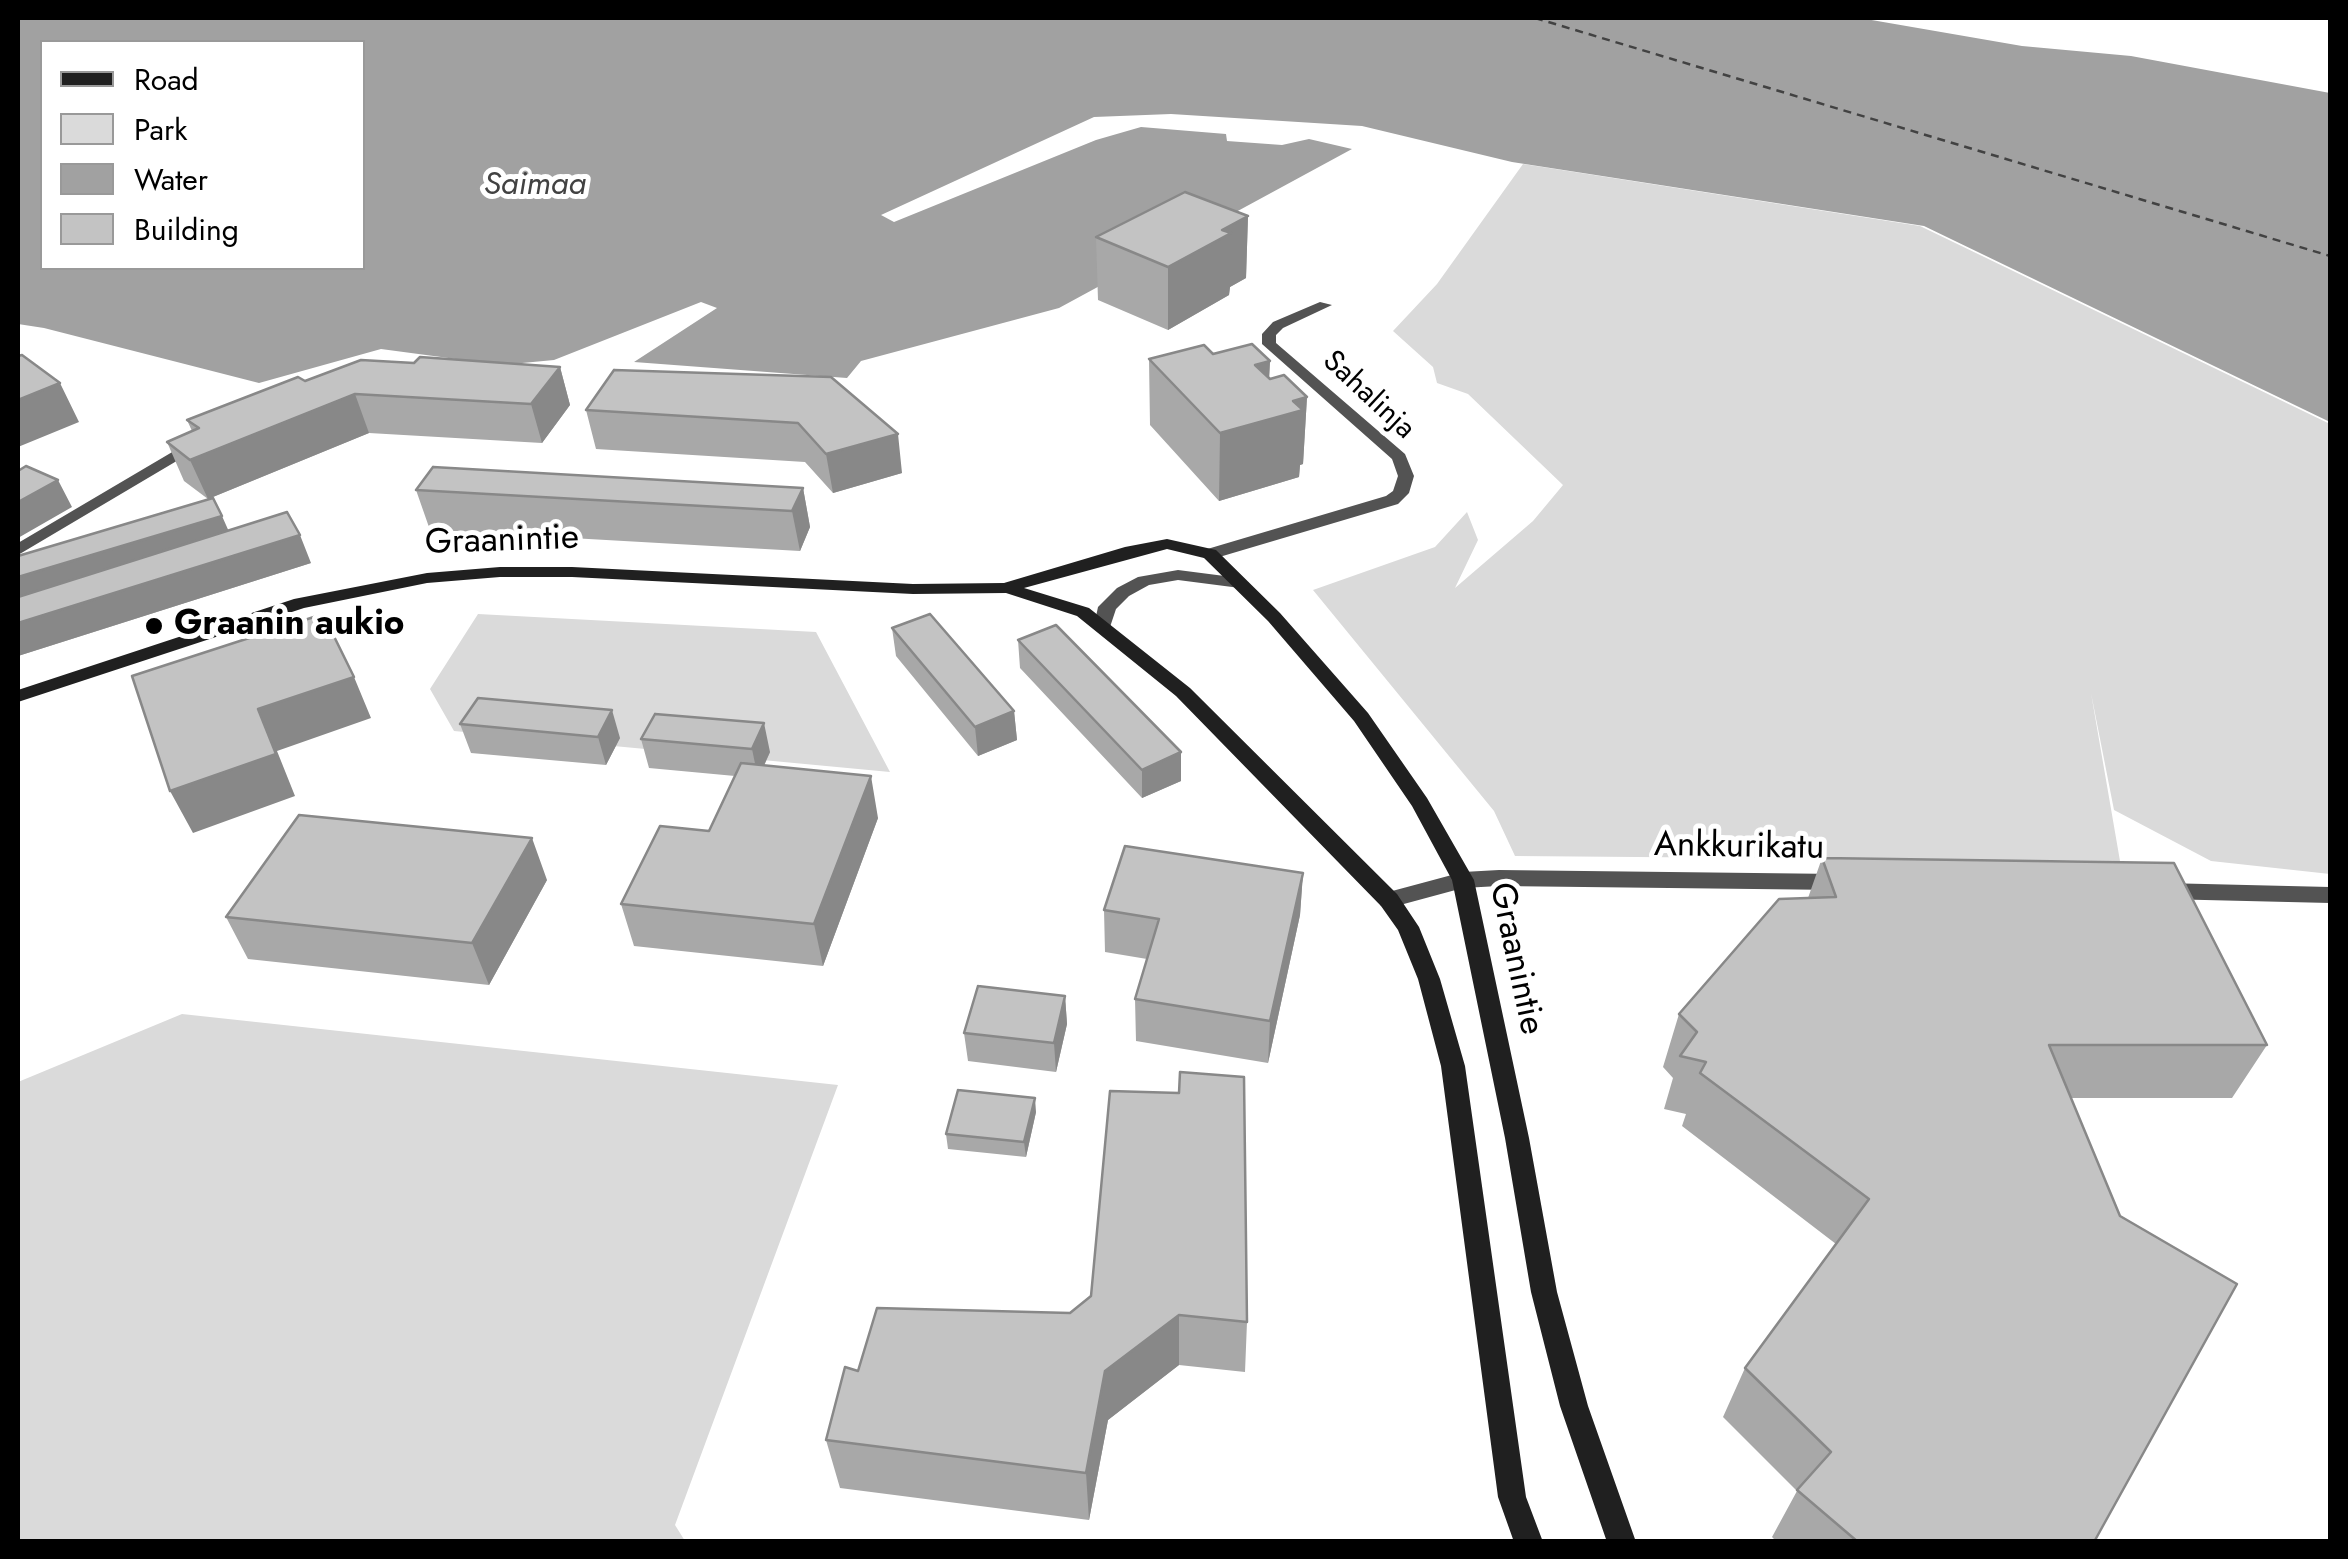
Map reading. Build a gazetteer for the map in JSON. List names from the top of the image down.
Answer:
{
  "streets": {
    "street": ["Sahalinja", "Graanintie", "Ankkurikatu"]
  },
  "crossings": [
    ["Sahalinja", "Graanintie"],
    ["Graanintie", "Ankkurikatu"]
  ],
  "water": ["Saimaa"],
  "places": ["Graanin aukio"],
  "legend": [
    "Road",
    "Park",
    "Water",
    "Building"
  ]
}
